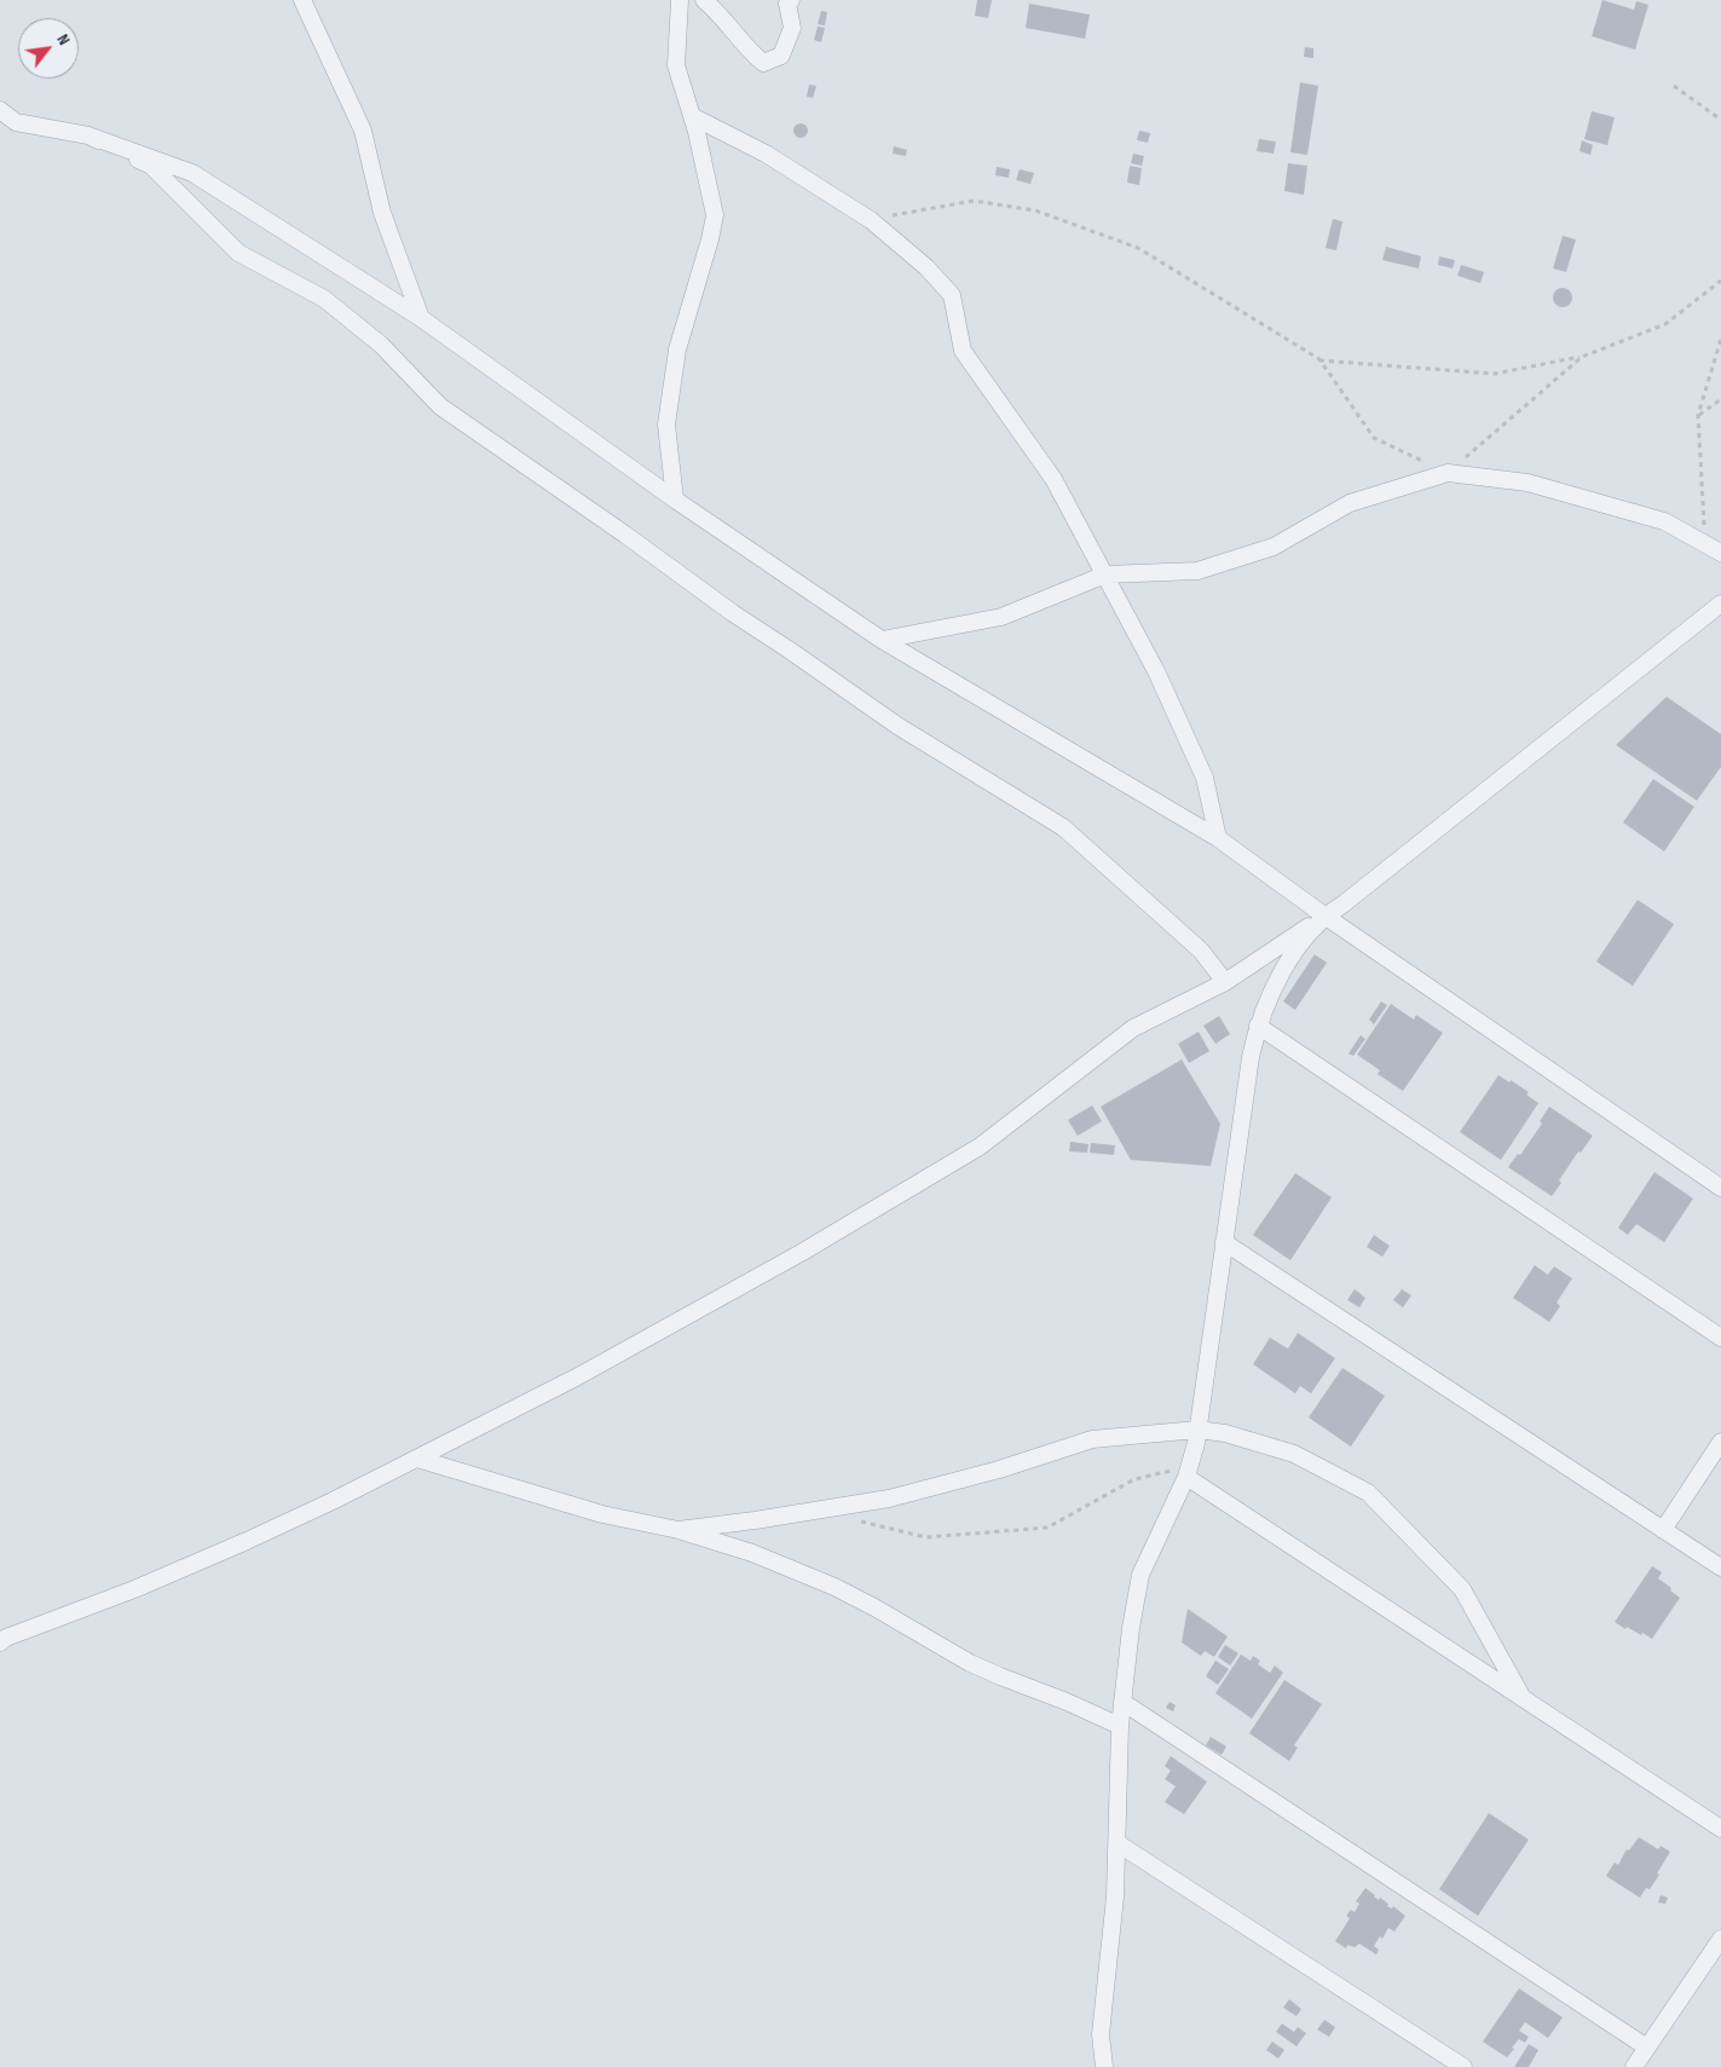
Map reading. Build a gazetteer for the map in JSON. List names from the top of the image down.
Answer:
{
  "north": "top right"
}
